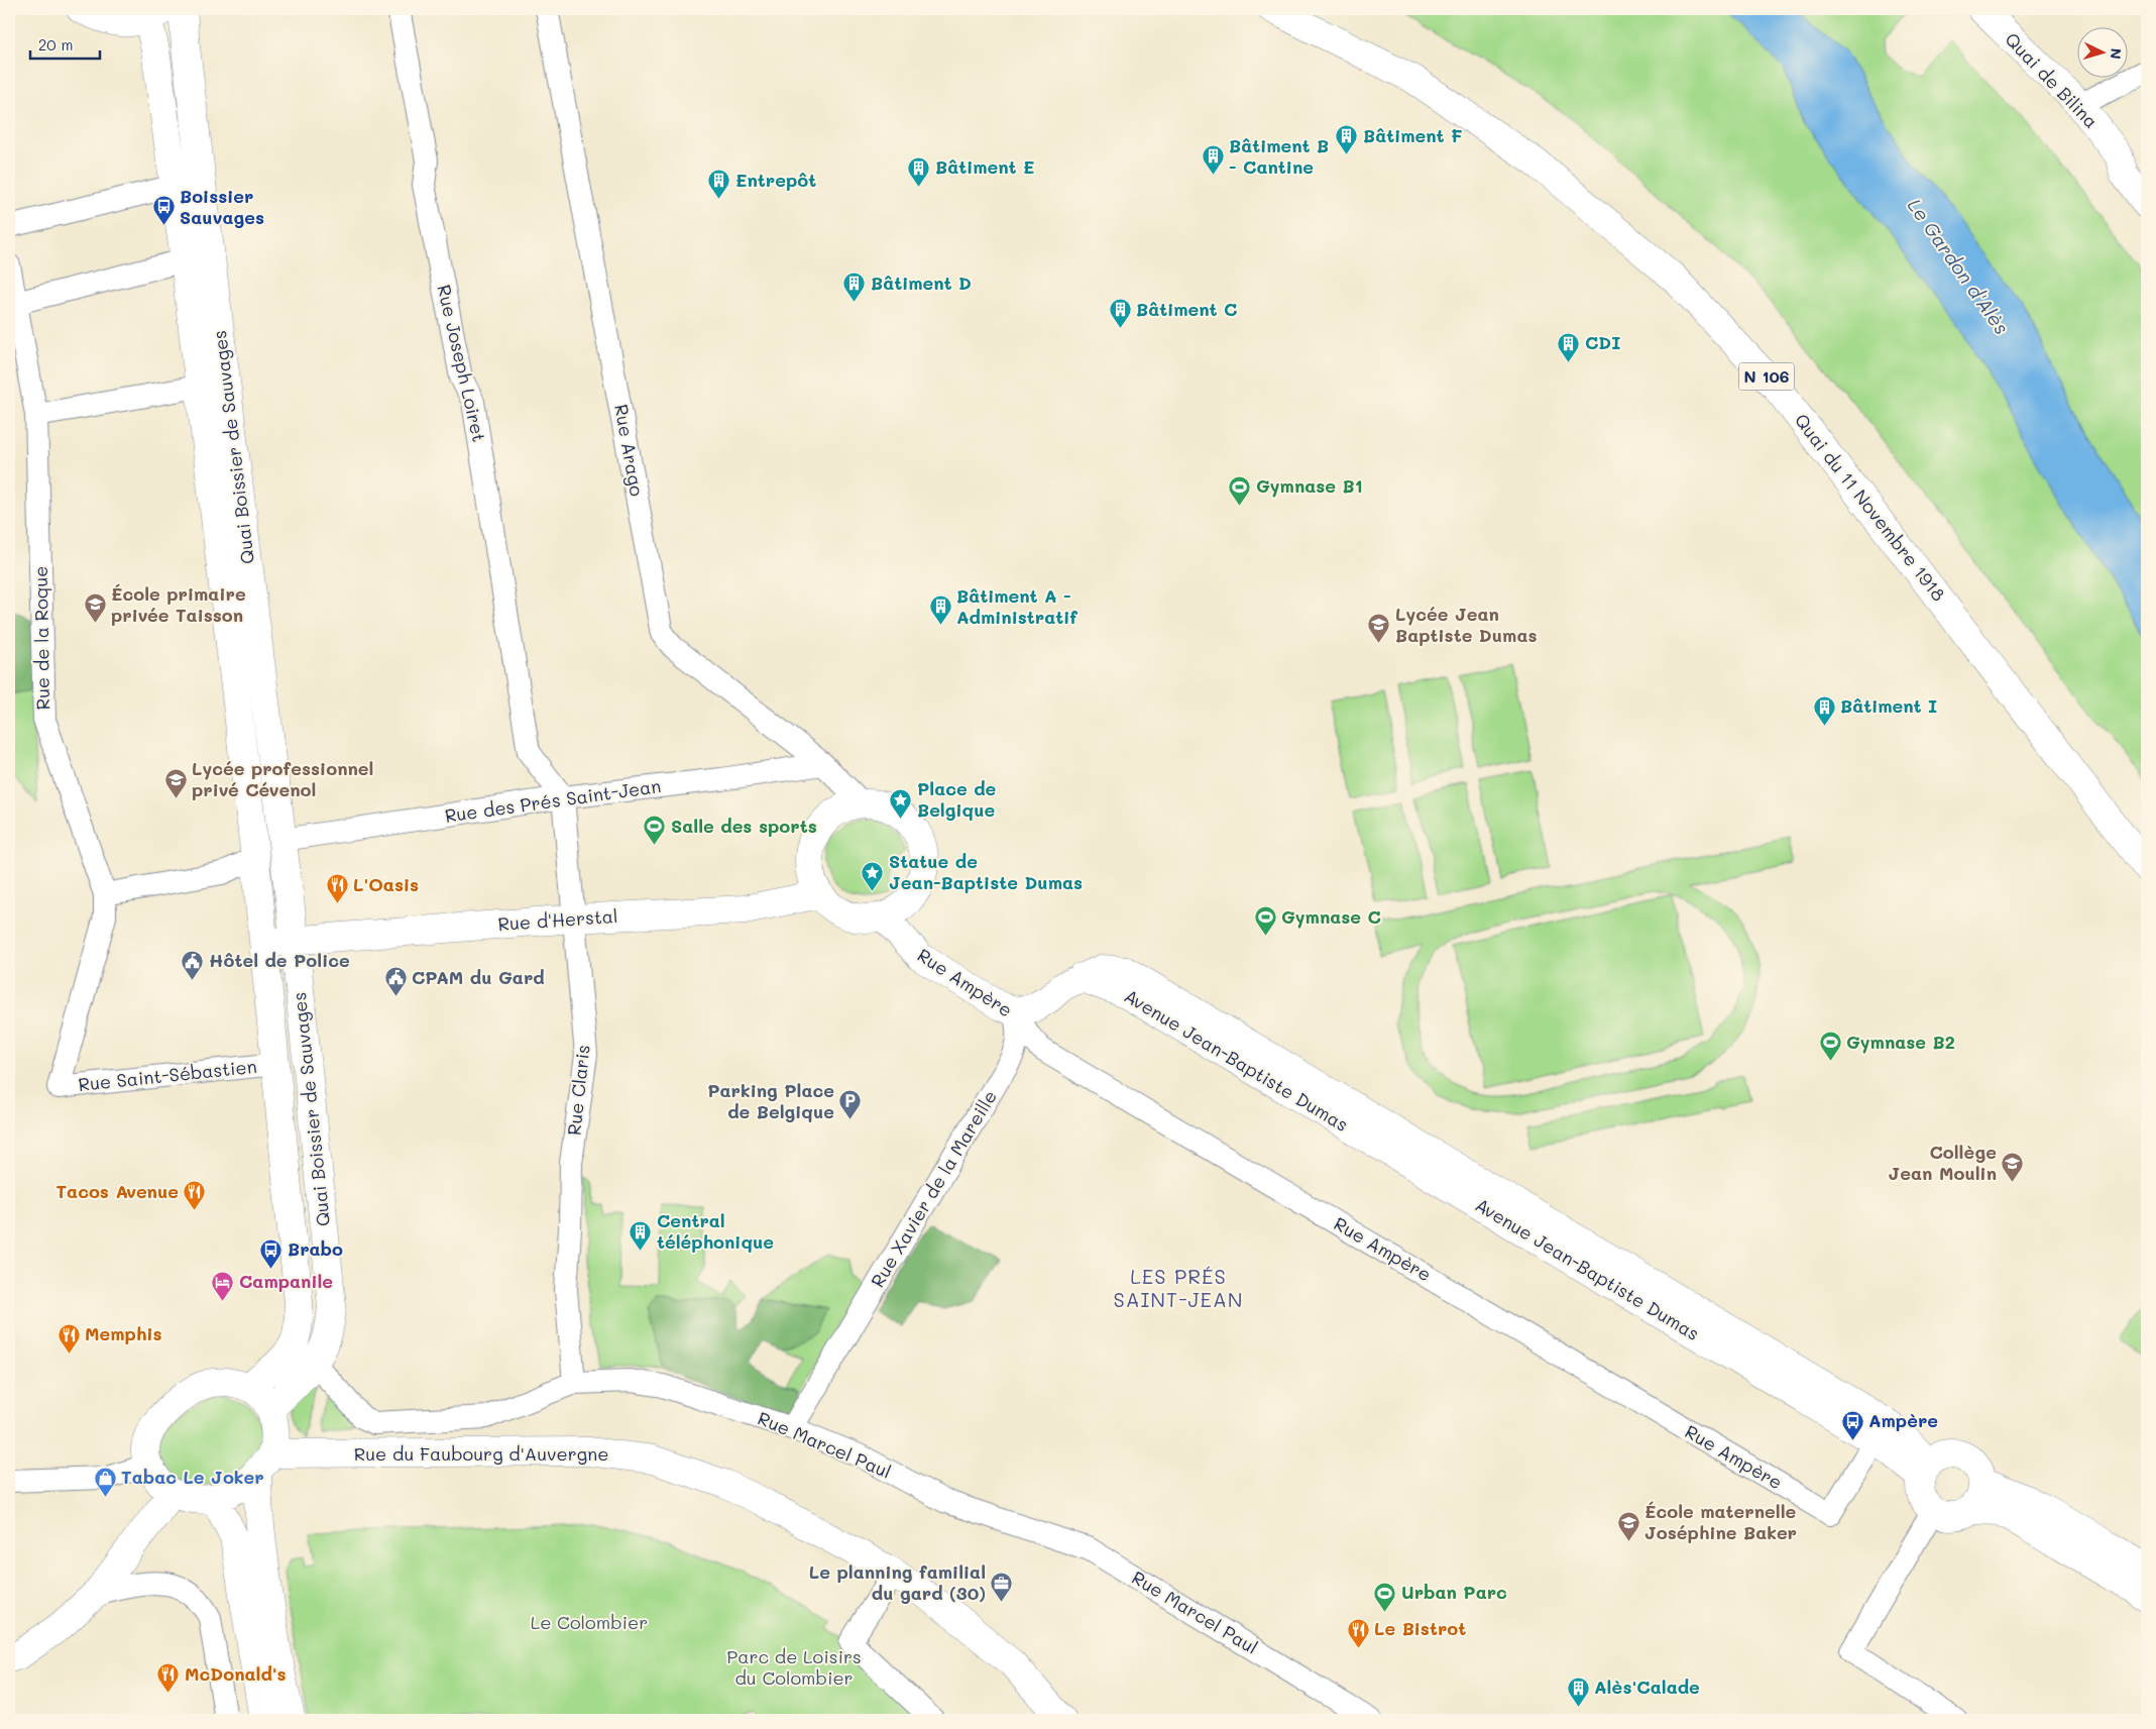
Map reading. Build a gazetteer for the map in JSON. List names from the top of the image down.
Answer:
{
  "streets": {
    "main road": [
      "Quai de Bilina",
      "N 106",
      "Quai Boissier de Sauvages",
      "Quai du 11 Novembre 1918",
      "Rue d'Herstal",
      "Rue Ampère",
      "Avenue Jean-Baptiste Dumas",
      "Rue du Faubourg d'Auvergne"
    ],
    "street": [
      "Rue Joseph Loiret",
      "Rue Arago",
      "Rue de la Roque",
      "Rue des Prés Saint-Jean",
      "Rue Saint-Sébastien",
      "Rue Claris",
      "Rue Xavier de la Mareille",
      "Rue Marcel Paul"
    ]
  },
  "crossings": [
    ["Rue Joseph Loiret", "Rue des Prés Saint-Jean"],
    ["Rue Joseph Loiret", "Rue Claris"],
    ["Quai Boissier de Sauvages", "Rue des Prés Saint-Jean"],
    ["Quai Boissier de Sauvages", "Rue d'Herstal"],
    ["Quai Boissier de Sauvages", "Rue Saint-Sébastien"],
    ["Quai Boissier de Sauvages", "Rue Marcel Paul"],
    ["Quai Boissier de Sauvages", "Rue du Faubourg d'Auvergne"],
    ["Rue Arago", "Rue des Prés Saint-Jean"],
    ["Rue Arago", "Rue d'Herstal"],
    ["Rue Arago", "Rue Ampère"],
    ["Rue de la Roque", "Rue Saint-Sébastien"],
    ["Rue des Prés Saint-Jean", "Rue Claris"],
    ["Rue d'Herstal", "Rue Ampère"],
    ["Rue d'Herstal", "Rue Claris"],
    ["Rue Ampère", "Avenue Jean-Baptiste Dumas"],
    ["Rue Ampère", "Rue Xavier de la Mareille"],
    ["Rue Claris", "Rue Marcel Paul"],
    ["Rue Xavier de la Mareille", "Rue Marcel Paul"]
  ],
  "districts": ["LES PRÉS SAINT-JEAN"],
  "water": ["Le Gardon d'Alès"],
  "parks": ["Le Colombier", "Parc de Loisirs du Colombier"],
  "places": {
    "building": [
      "Bâtiment F",
      "Bâtiment B - Cantine",
      "Bâtiment E",
      "Entrepôt",
      "Bâtiment D",
      "Bâtiment C",
      "CDI",
      "Bâtiment A - Administratif",
      "Bâtiment I",
      "Central téléphonique",
      "Alès'Calade"
    ],
    "bus stop": ["Boissier Sauvages", "Brabo", "Ampère"],
    "sports": [
      "Gymnase B1",
      "Salle des sports",
      "Gymnase C",
      "Gymnase B2",
      "Urban Parc"
    ],
    "school or university": [
      "École primaire privée Taisson",
      "Lycée Jean Baptiste Dumas",
      "Lycée professionnel privé Cévenol",
      "Collège Jean Moulin",
      "École maternelle Joséphine Baker"
    ],
    "place": ["Place de Belgique", "Statue de Jean-Baptiste Dumas"],
    "restaurant": [
      "L'Oasis",
      "Tacos Avenue",
      "Memphis",
      "Le Bistrot",
      "McDonald's"
    ],
    "public building": ["Hôtel de Police", "CPAM du Gard"],
    "parking": ["Parking Place de Belgique"],
    "hotel": ["Campanile"],
    "shop": ["Tabac Le Joker"],
    "office": ["Le planning familial du gard (30)"]
  },
  "scale_bar": "20 m",
  "north": "right"
}
